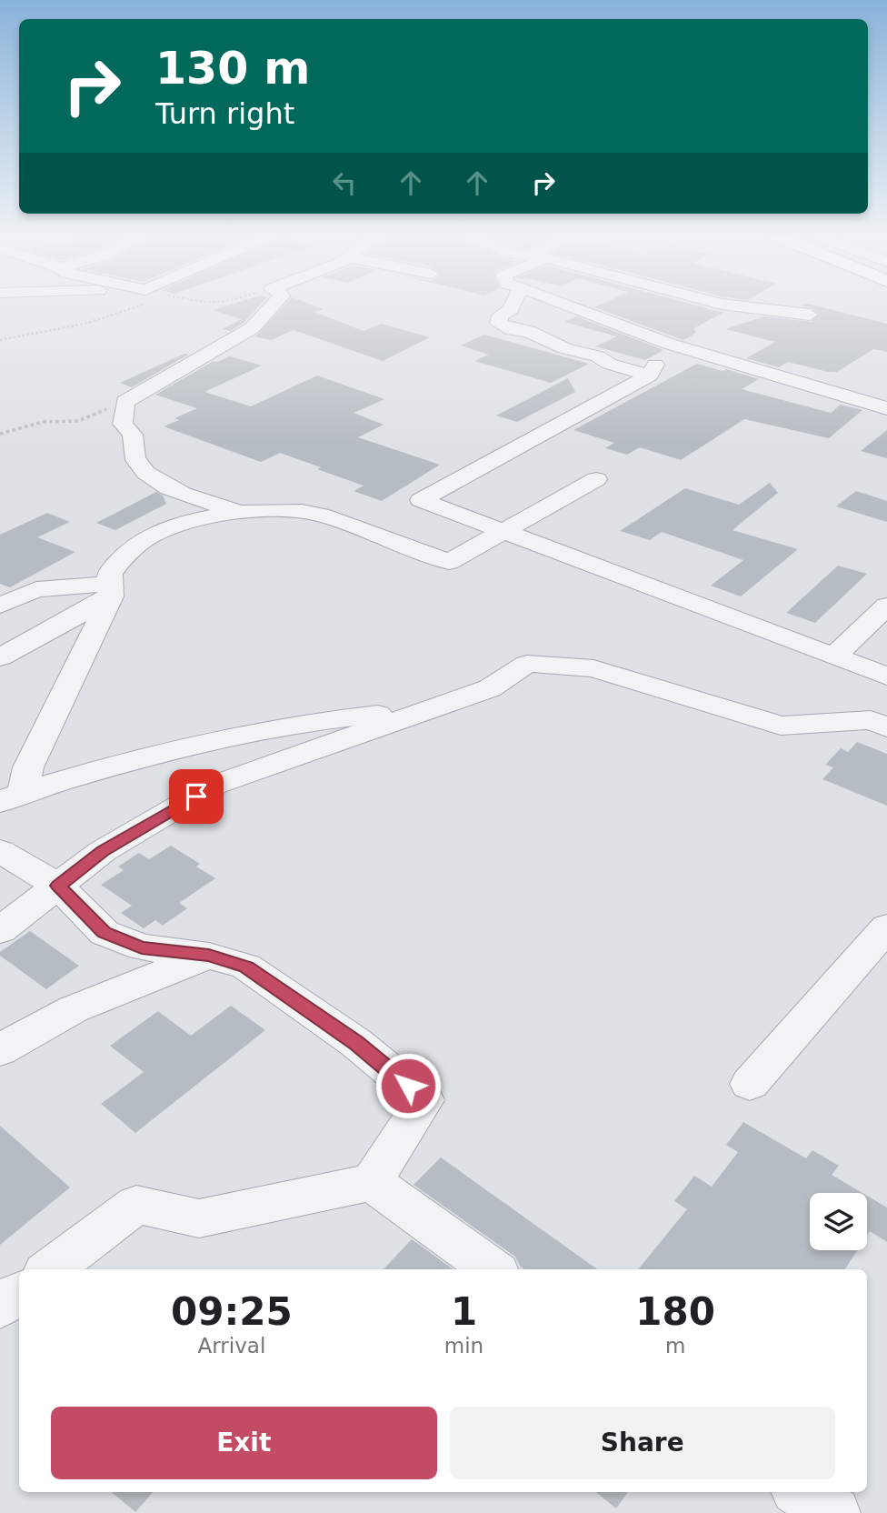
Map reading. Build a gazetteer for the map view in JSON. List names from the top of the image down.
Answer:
{
  "page": {
    "turn": ["130 m", "Turn right"],
    "eta": [
      "09:25",
      "Arrival",
      "1",
      "min",
      "180",
      "m"
    ],
    "buttons": ["Exit", "Share"]
  }
}
